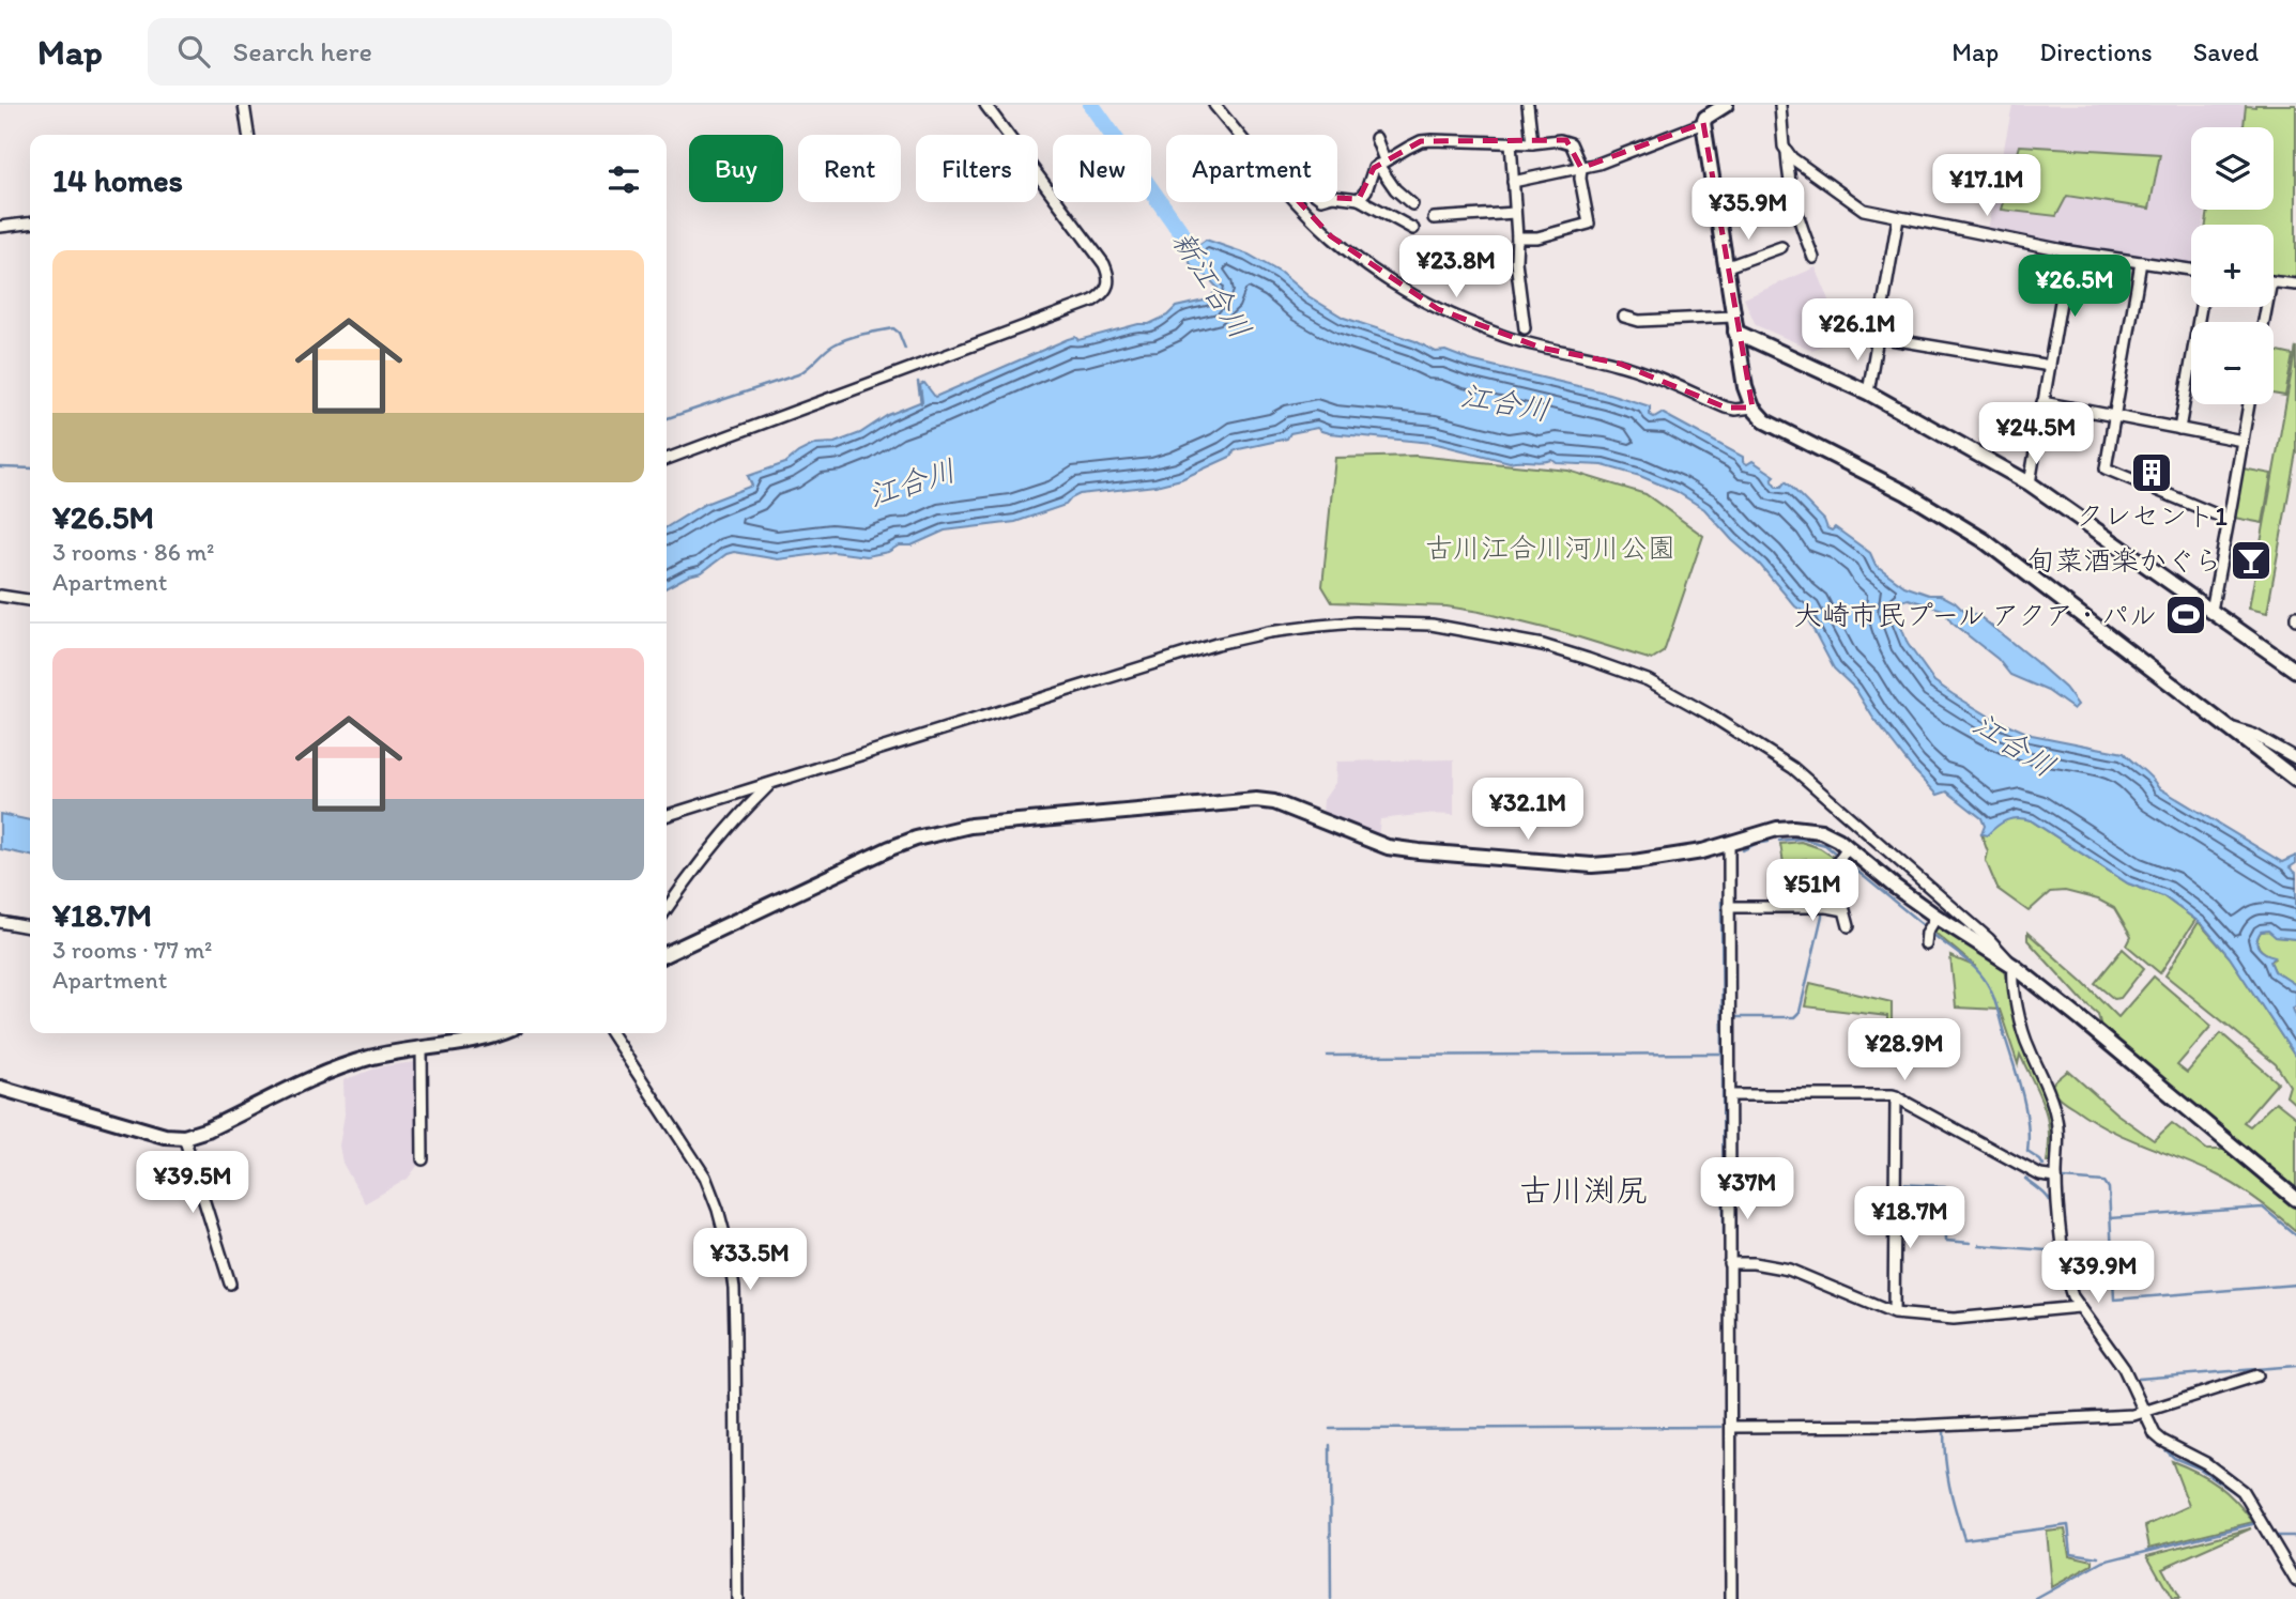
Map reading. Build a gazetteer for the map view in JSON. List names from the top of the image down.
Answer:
{
  "districts": ["古川渕尻"],
  "water": ["新江合川", "江合川"],
  "parks": ["古川江合川河川公園"],
  "places": {
    "building": ["クレセント1"],
    "bar": ["旬菜酒楽かぐら"],
    "sports": ["大崎市民プール アクア・パル"]
  },
  "page": {
    "header": "Map",
    "search": "Search here",
    "nav": ["Map", "Directions", "Saved"],
    "map_buttons": ["+", "−"],
    "chip": [
      "Buy",
      "Rent",
      "Filters",
      "New",
      "Apartment"
    ],
    "heading": "14 homes",
    "price": [
      "¥17.1M",
      "¥35.9M",
      "¥23.8M",
      "¥26.5M",
      "¥26.1M",
      "¥24.5M",
      "¥32.1M",
      "¥51M",
      "¥28.9M",
      "¥39.5M",
      "¥37M",
      "¥18.7M",
      "¥33.5M",
      "¥39.9M"
    ],
    "list": [
      {
        "name": "¥26.5M",
        "note": "3 rooms · 86 m² · Apartment"
      },
      {
        "name": "¥18.7M",
        "note": "3 rooms · 77 m² · Apartment"
      }
    ]
  }
}
